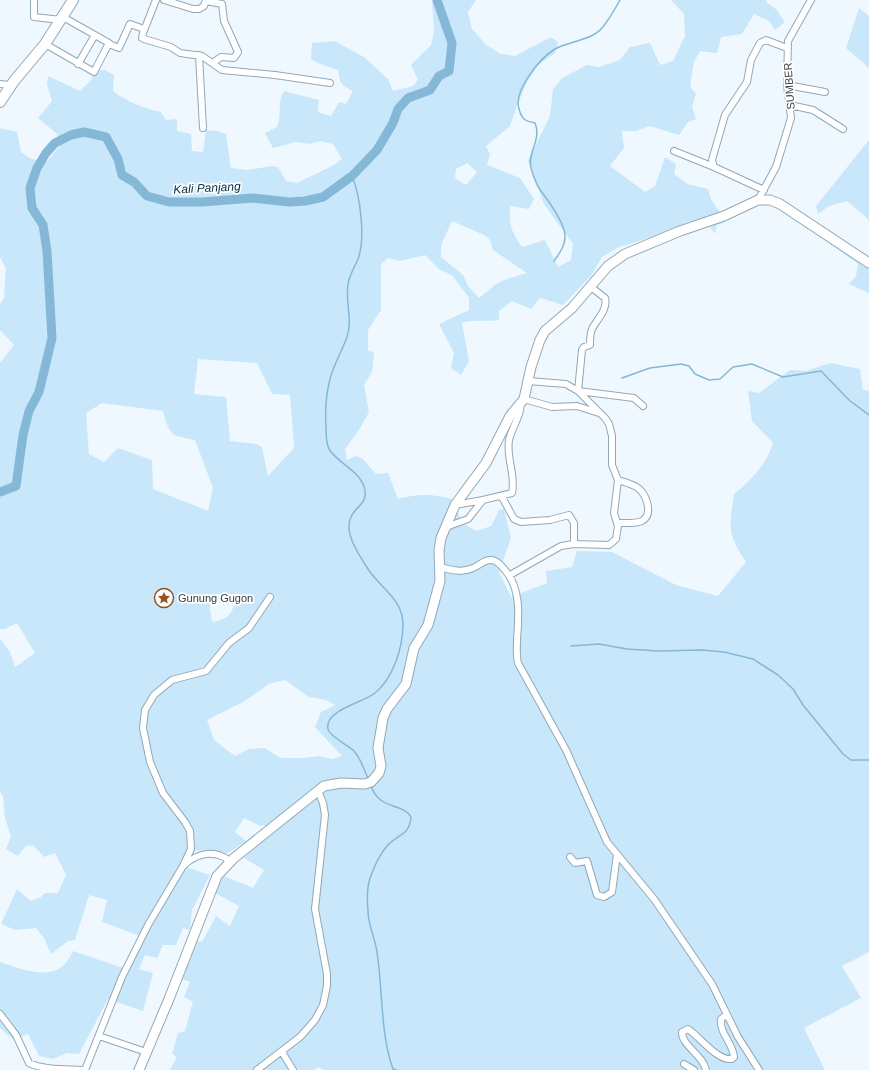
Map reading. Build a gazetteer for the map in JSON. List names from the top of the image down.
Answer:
{
  "streets": {
    "street": ["SUMBER"]
  },
  "water": ["Kali Panjang"],
  "places": {
    "place": ["Gunung Gugon"]
  }
}
